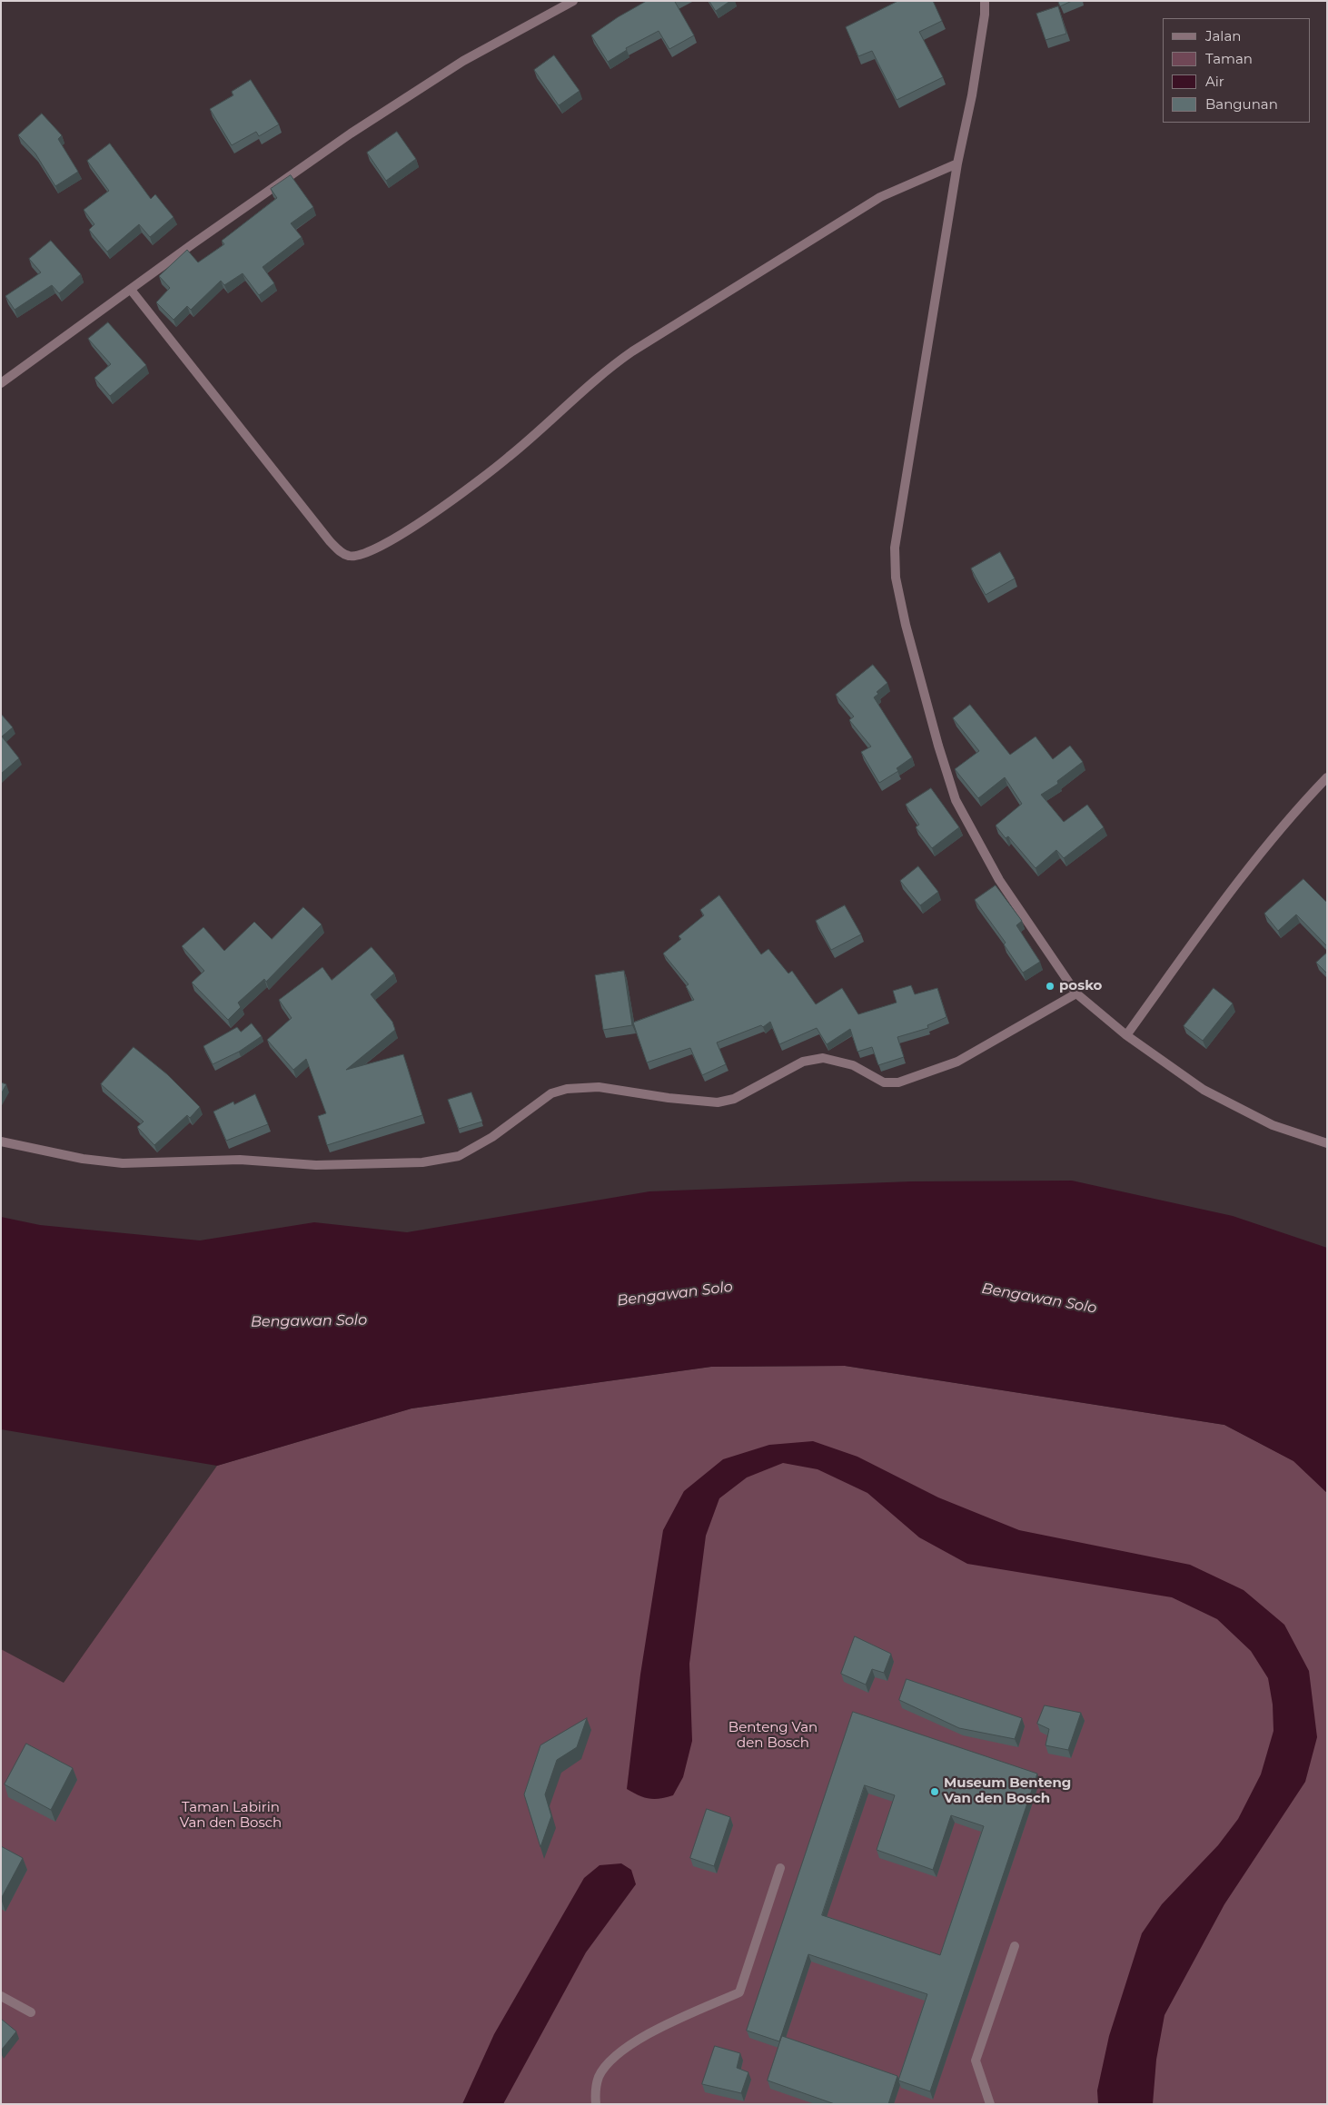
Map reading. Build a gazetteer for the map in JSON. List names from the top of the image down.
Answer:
{
  "water": ["Bengawan Solo"],
  "parks": ["Benteng Van den Bosch", "Taman Labirin Van den Bosch"],
  "places": ["posko", "Museum Benteng Van den Bosch"],
  "legend": [
    "Jalan",
    "Taman",
    "Air",
    "Bangunan"
  ]
}
